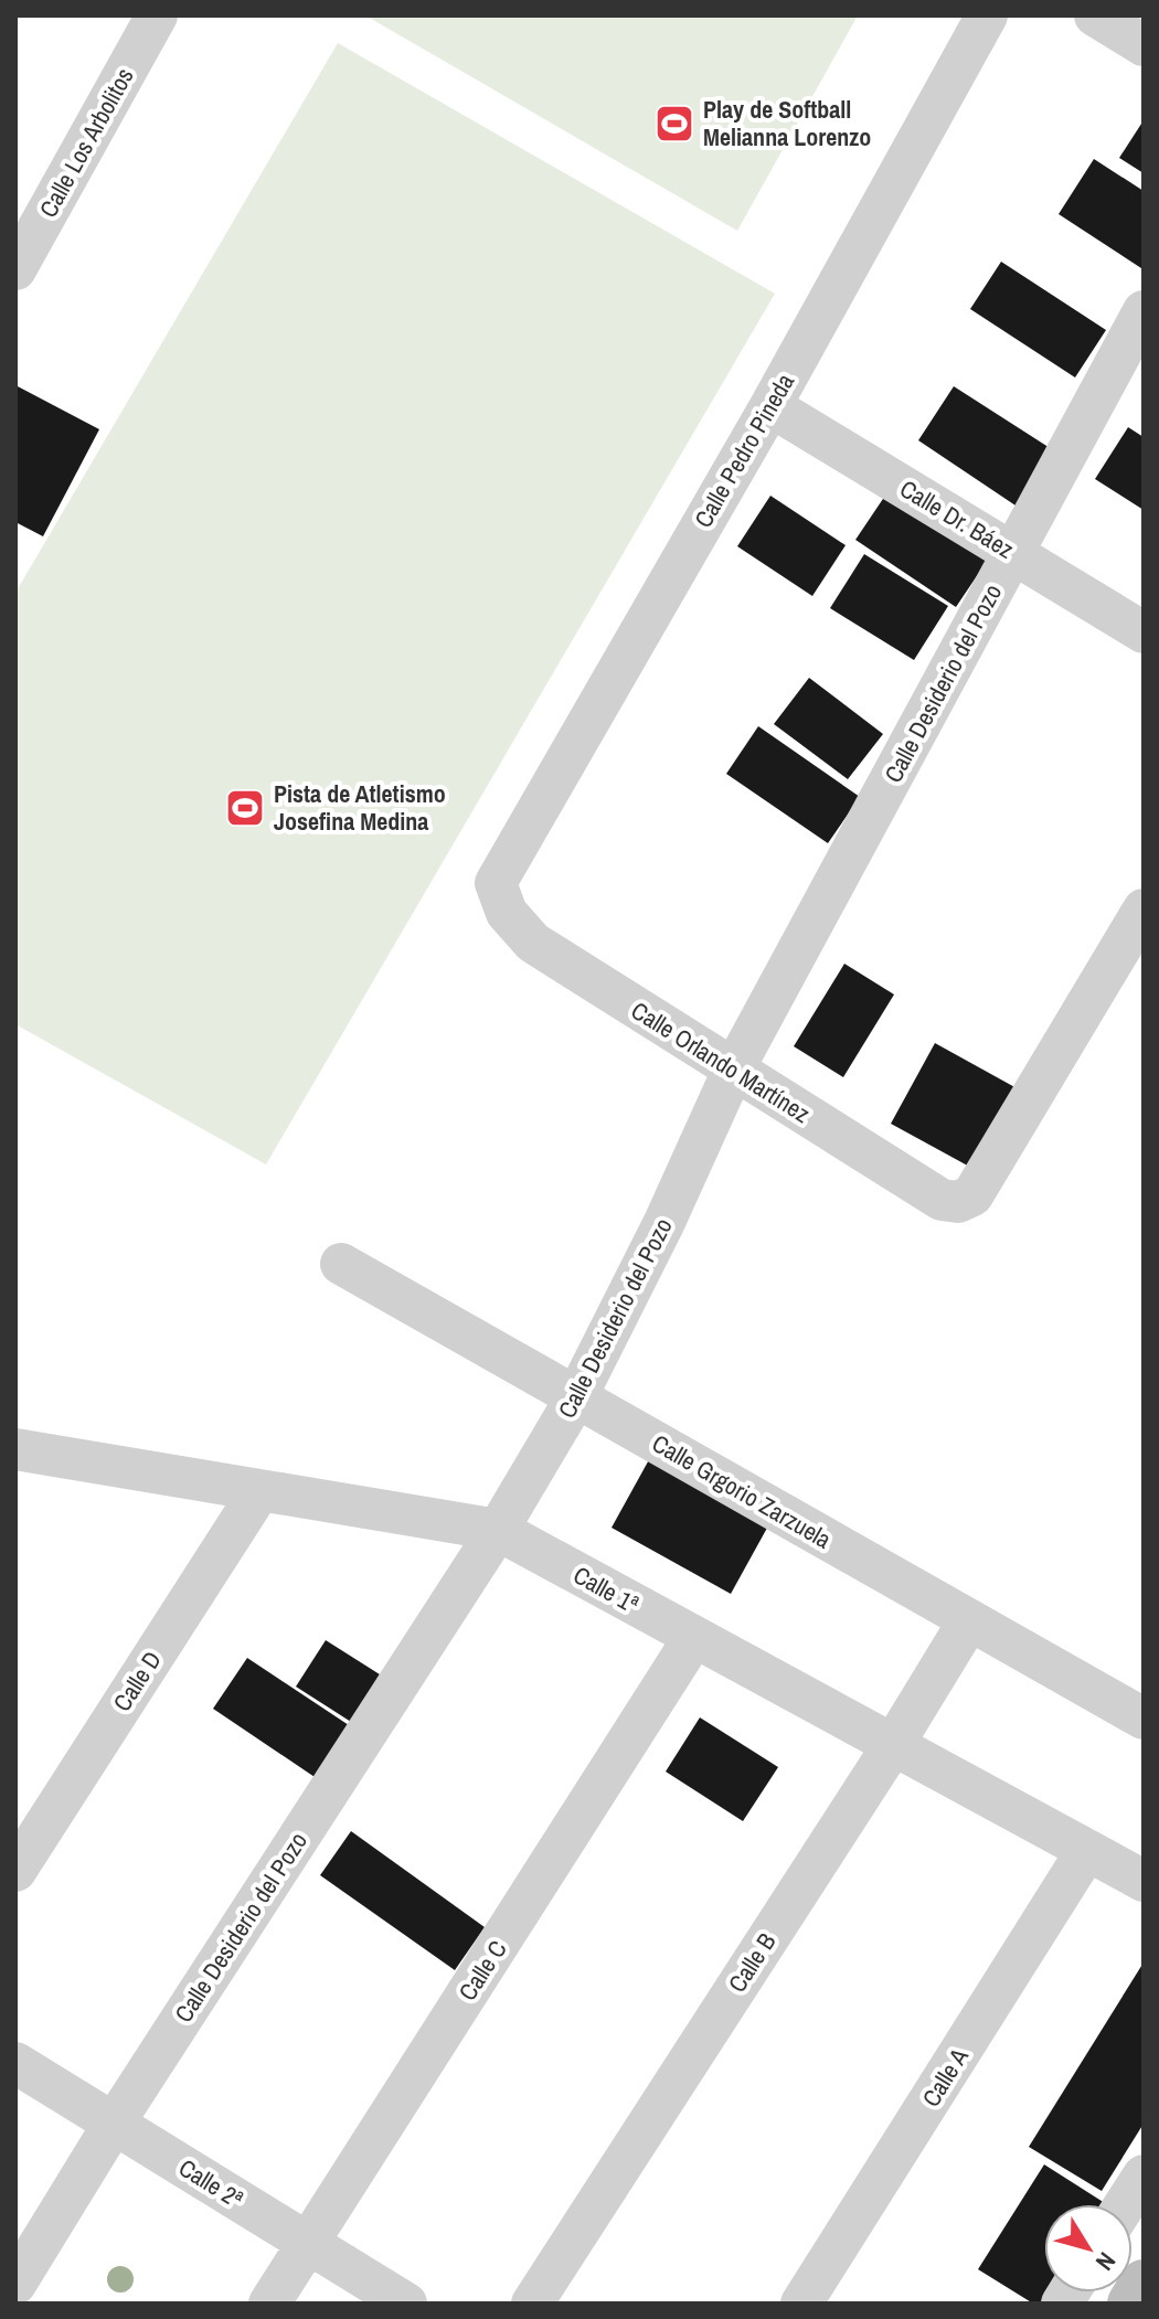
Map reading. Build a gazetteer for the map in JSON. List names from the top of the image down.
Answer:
{
  "streets": {
    "street": [
      "Calle Los Arbolitos",
      "Calle Pedro Pineda",
      "Calle Dr. Báez",
      "Calle Desiderio del Pozo",
      "Calle Orlando Martínez",
      "Calle Grgorio Zarzuela",
      "Calle 1ª",
      "Calle D",
      "Calle B",
      "Calle C",
      "Calle A",
      "Calle 2ª"
    ]
  },
  "crossings": [
    ["Calle Pedro Pineda", "Calle Dr. Báez"],
    ["Calle Pedro Pineda", "Calle Orlando Martínez"],
    ["Calle Dr. Báez", "Calle Desiderio del Pozo"],
    ["Calle Desiderio del Pozo", "Calle Orlando Martínez"],
    ["Calle Desiderio del Pozo", "Calle Grgorio Zarzuela"],
    ["Calle Desiderio del Pozo", "Calle 1ª"],
    ["Calle Desiderio del Pozo", "Calle 2ª"],
    ["Calle Grgorio Zarzuela", "Calle B"],
    ["Calle 1ª", "Calle D"],
    ["Calle 1ª", "Calle B"],
    ["Calle 1ª", "Calle C"],
    ["Calle 1ª", "Calle A"],
    ["Calle C", "Calle 2ª"]
  ],
  "places": {
    "sports": ["Play de Softball Melianna Lorenzo", "Pista de Atletismo Josefina Medina"]
  },
  "north": "bottom right"
}
